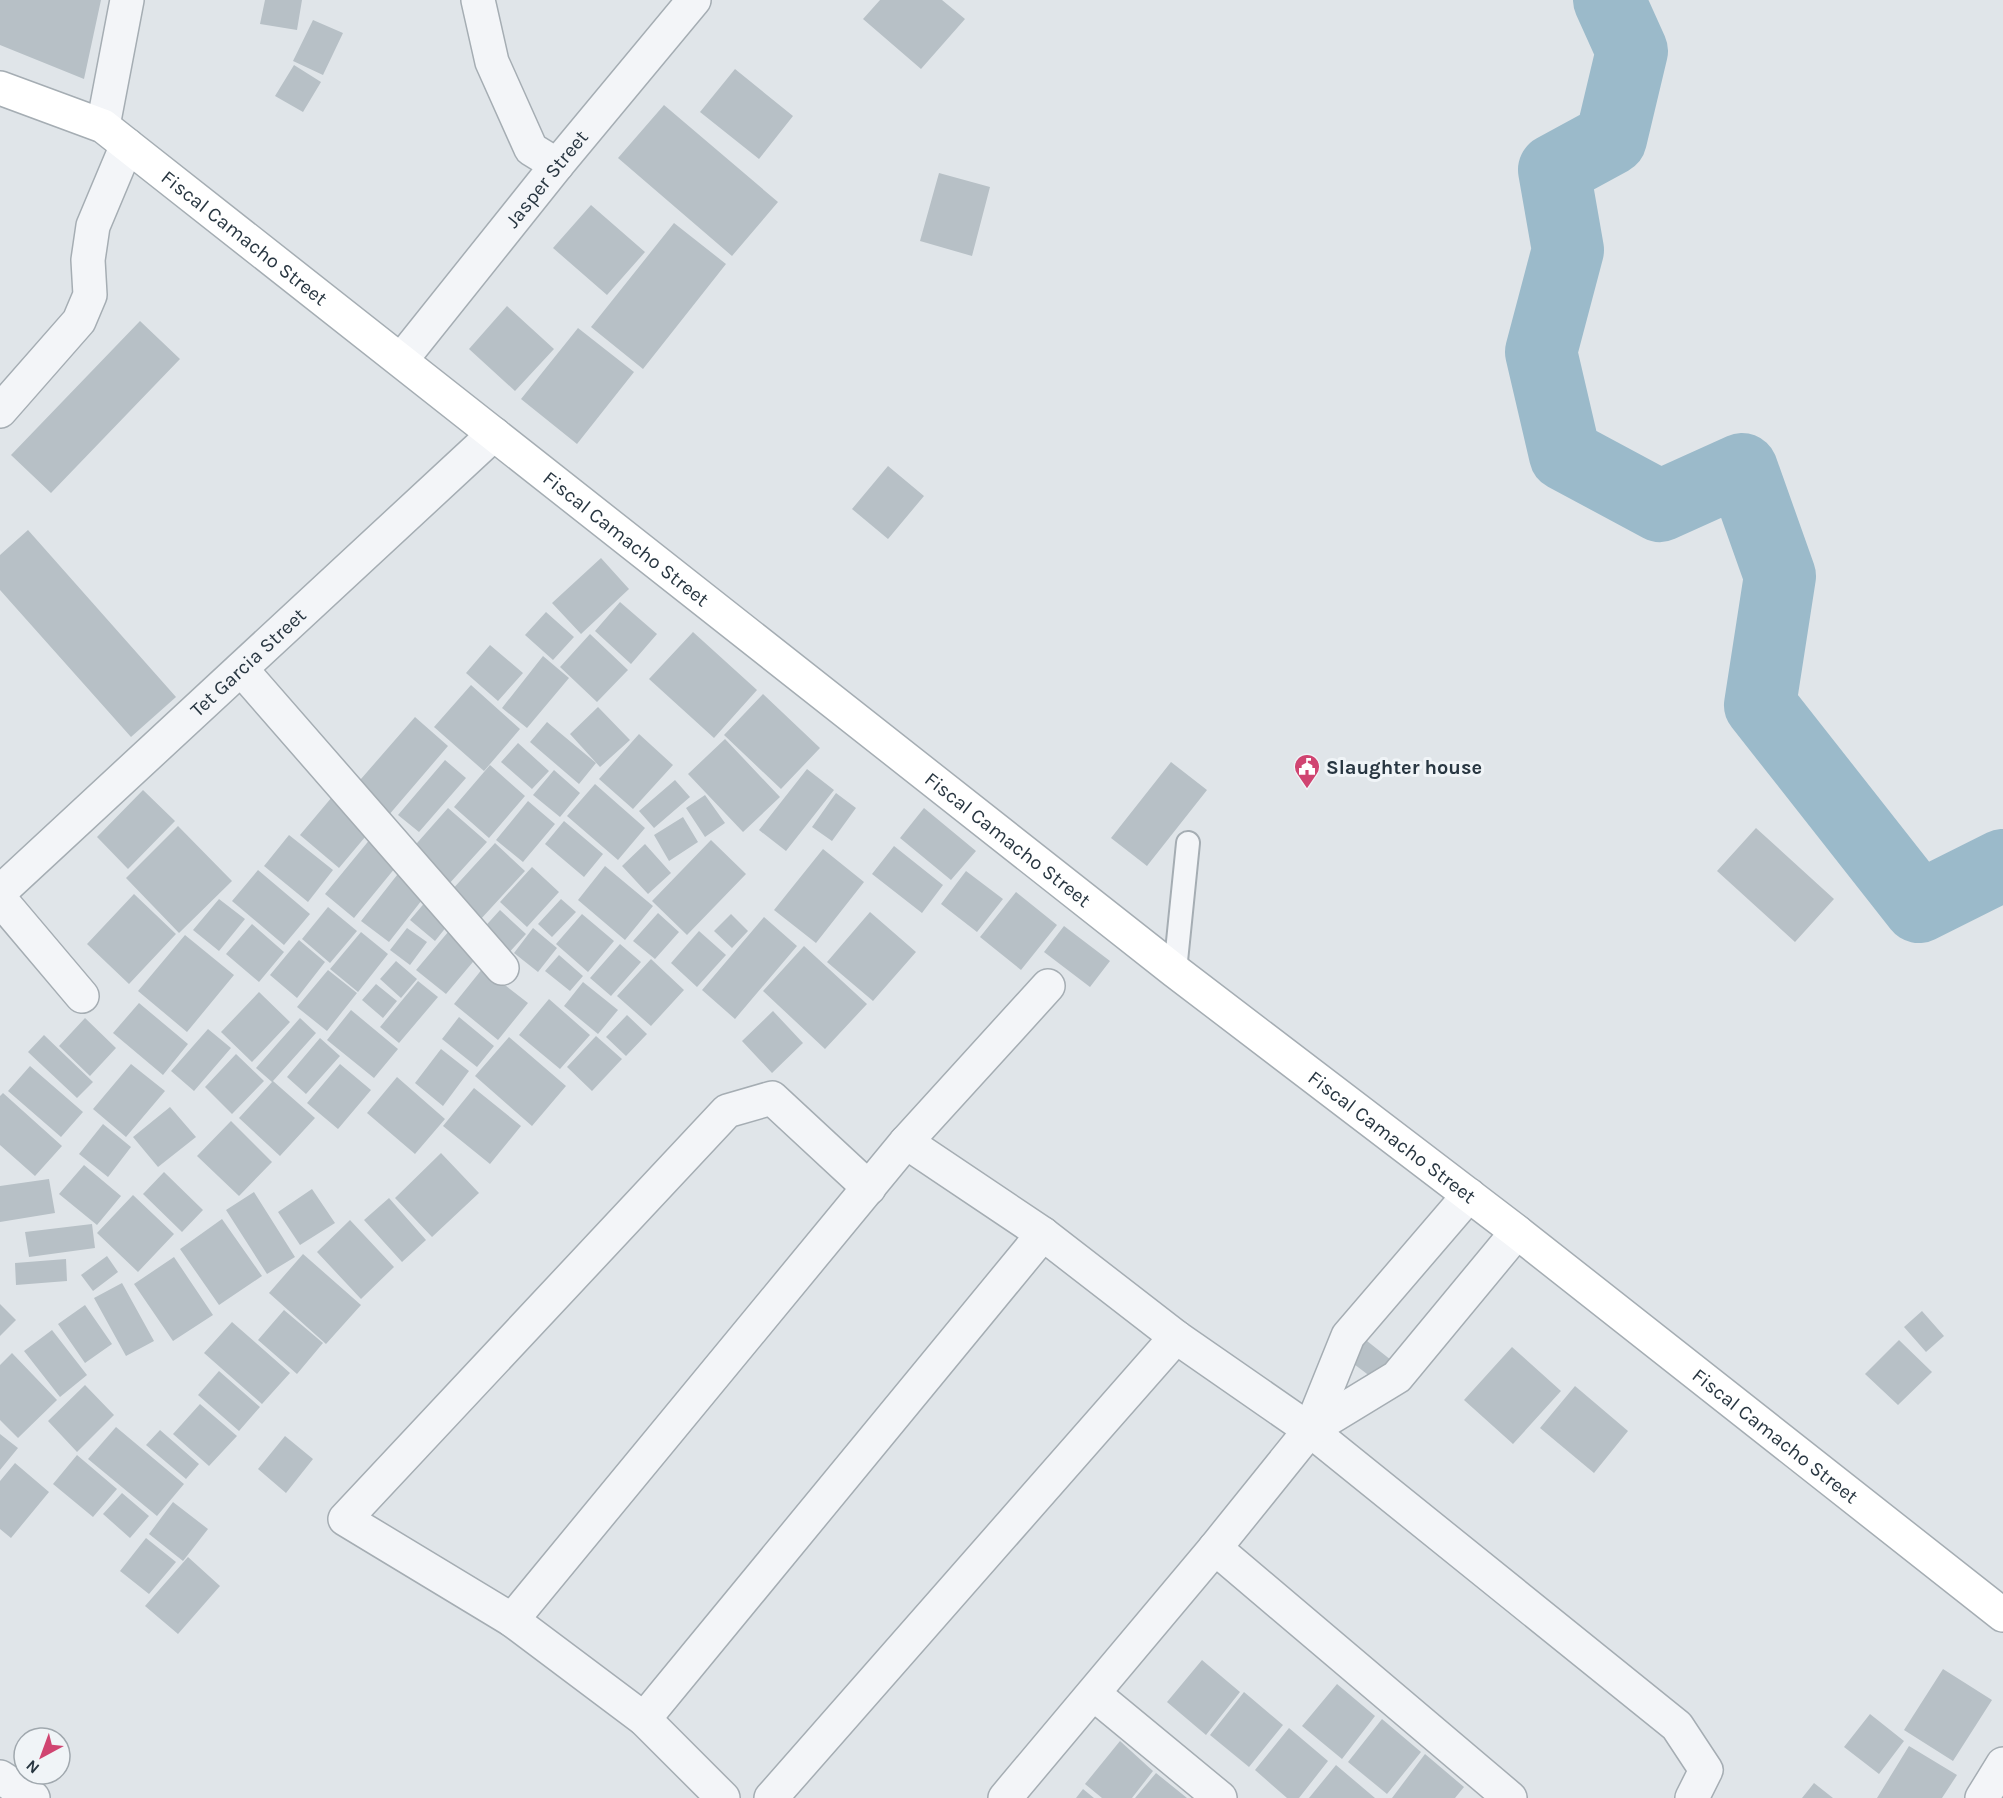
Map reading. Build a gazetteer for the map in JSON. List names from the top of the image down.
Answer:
{
  "streets": {
    "street": ["Jasper Street", "Fiscal Camacho Street", "Tet Garcia Street"]
  },
  "crossings": [
    ["Jasper Street", "Fiscal Camacho Street"],
    ["Fiscal Camacho Street", "Tet Garcia Street"]
  ],
  "places": {
    "public building": ["Slaughter house"]
  },
  "north": "bottom left"
}
